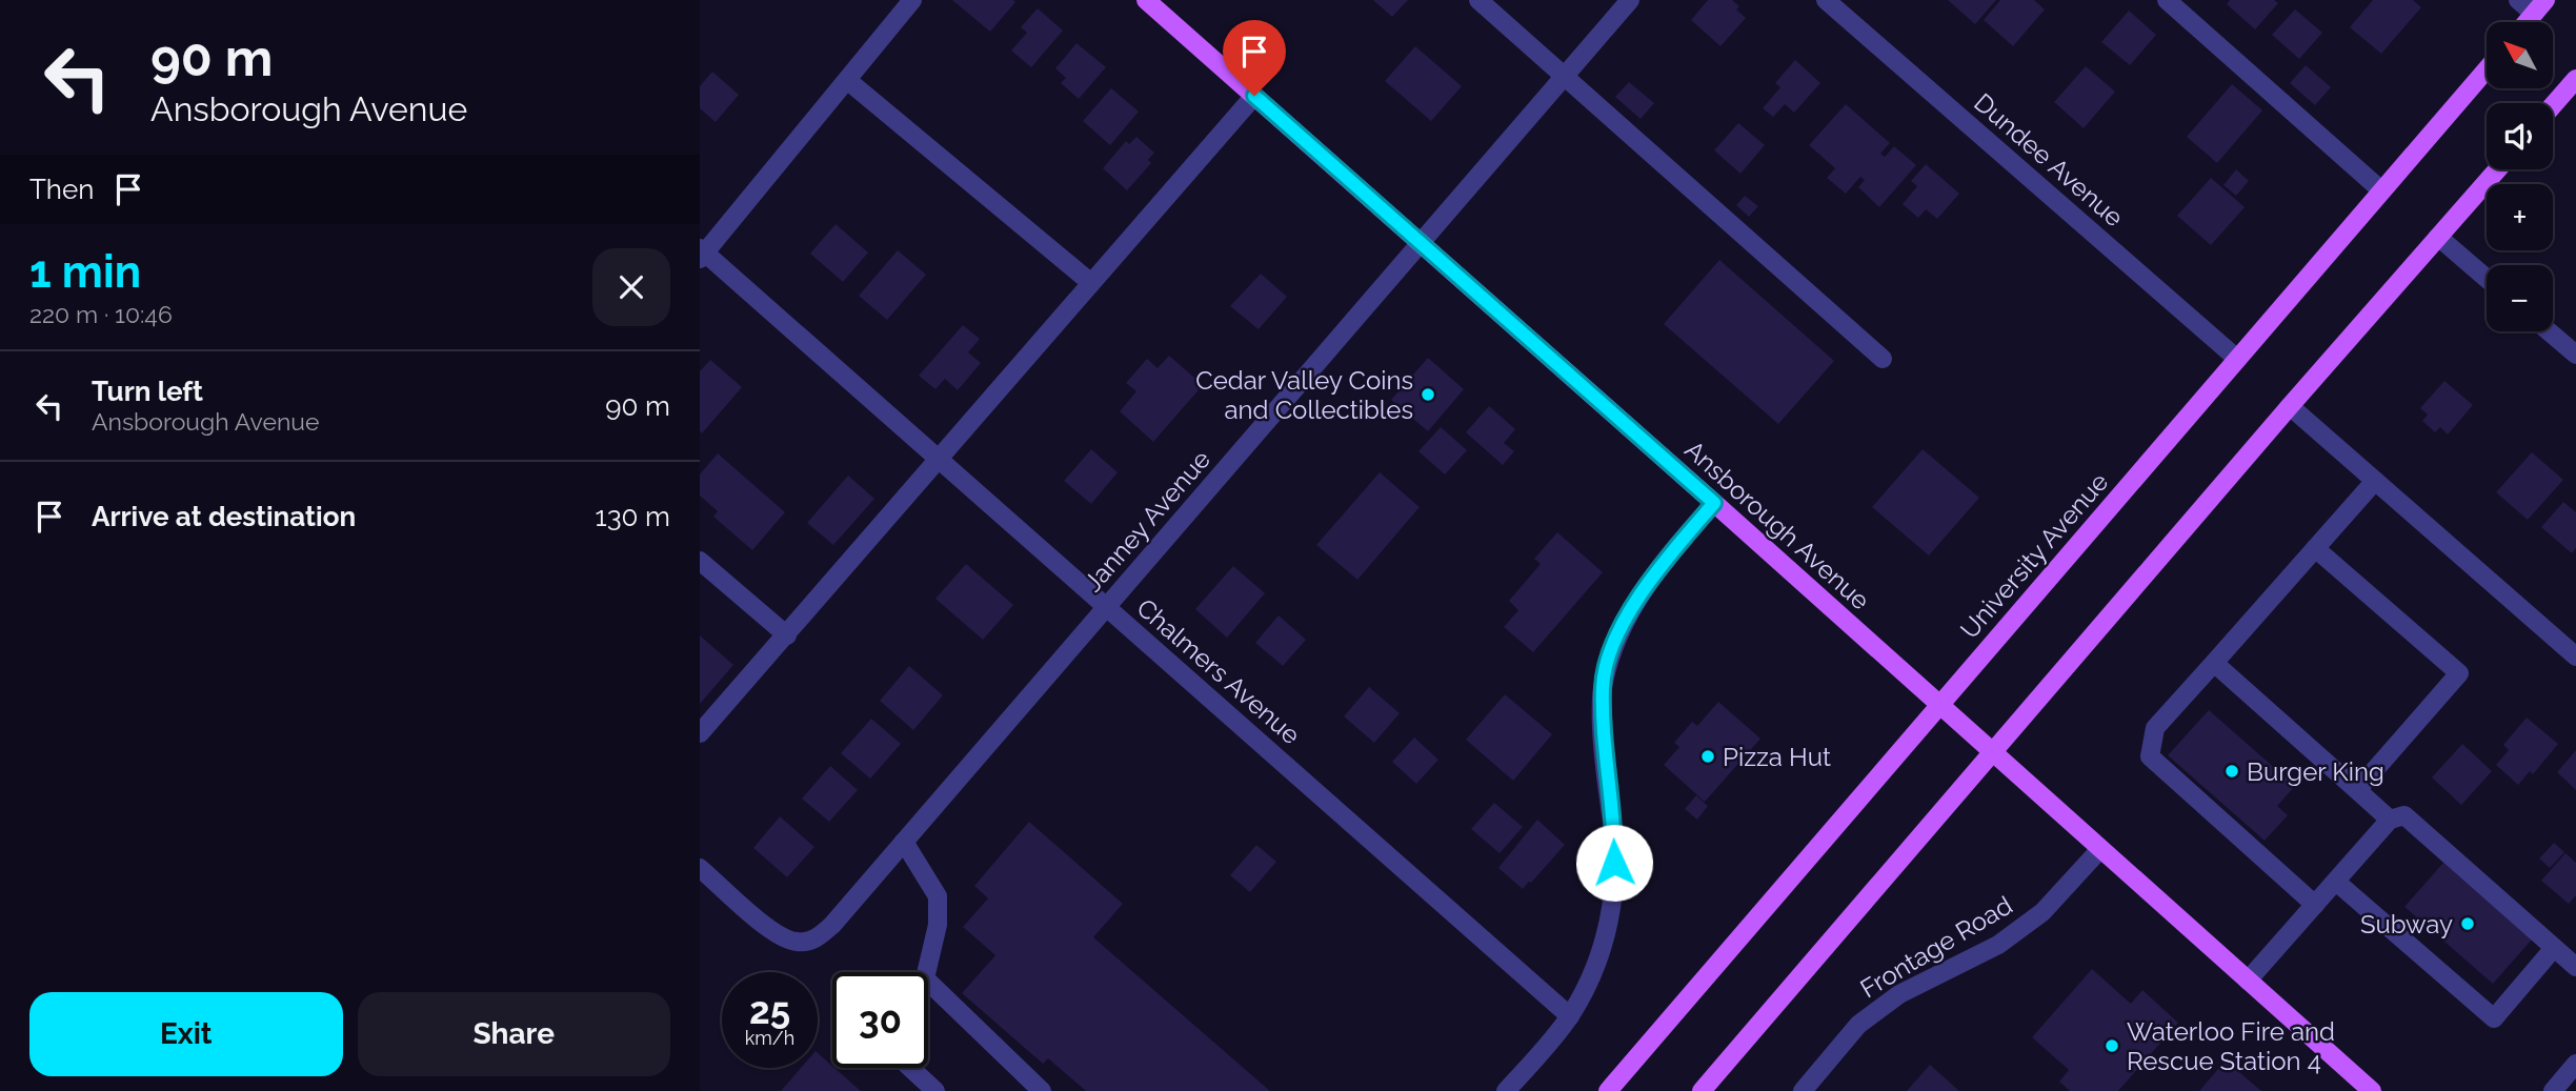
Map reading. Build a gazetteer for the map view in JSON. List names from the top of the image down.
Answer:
{
  "streets": {
    "main road": ["Ansborough Avenue", "University Avenue"],
    "street": [
      "Dundee Avenue",
      "Janney Avenue",
      "Chalmers Avenue",
      "Frontage Road"
    ]
  },
  "crossings": [
    ["Dundee Avenue", "University Avenue"],
    ["Janney Avenue", "Ansborough Avenue"],
    ["Janney Avenue", "Chalmers Avenue"],
    ["Ansborough Avenue", "University Avenue"],
    ["Ansborough Avenue", "Frontage Road"]
  ],
  "places": [
    "Cedar Valley Coins and Collectibles",
    "Pizza Hut",
    "Burger King",
    "Subway",
    "Waterloo Fire and Rescue Station 4"
  ],
  "north": "top left",
  "page": {
    "turn": ["90 m", "Ansborough Avenue"],
    "map_buttons": ["+", "−"],
    "then": "Then",
    "heading": ["1 min", "220 m · 10:46"],
    "list": [
      {
        "name": "Turn left",
        "note": "Ansborough Avenue",
        "value": "90 m"
      },
      {
        "name": "Arrive at destination",
        "value": "130 m"
      }
    ],
    "speed": "25 km/h",
    "limit": "30",
    "buttons": ["Exit", "Share"]
  }
}
